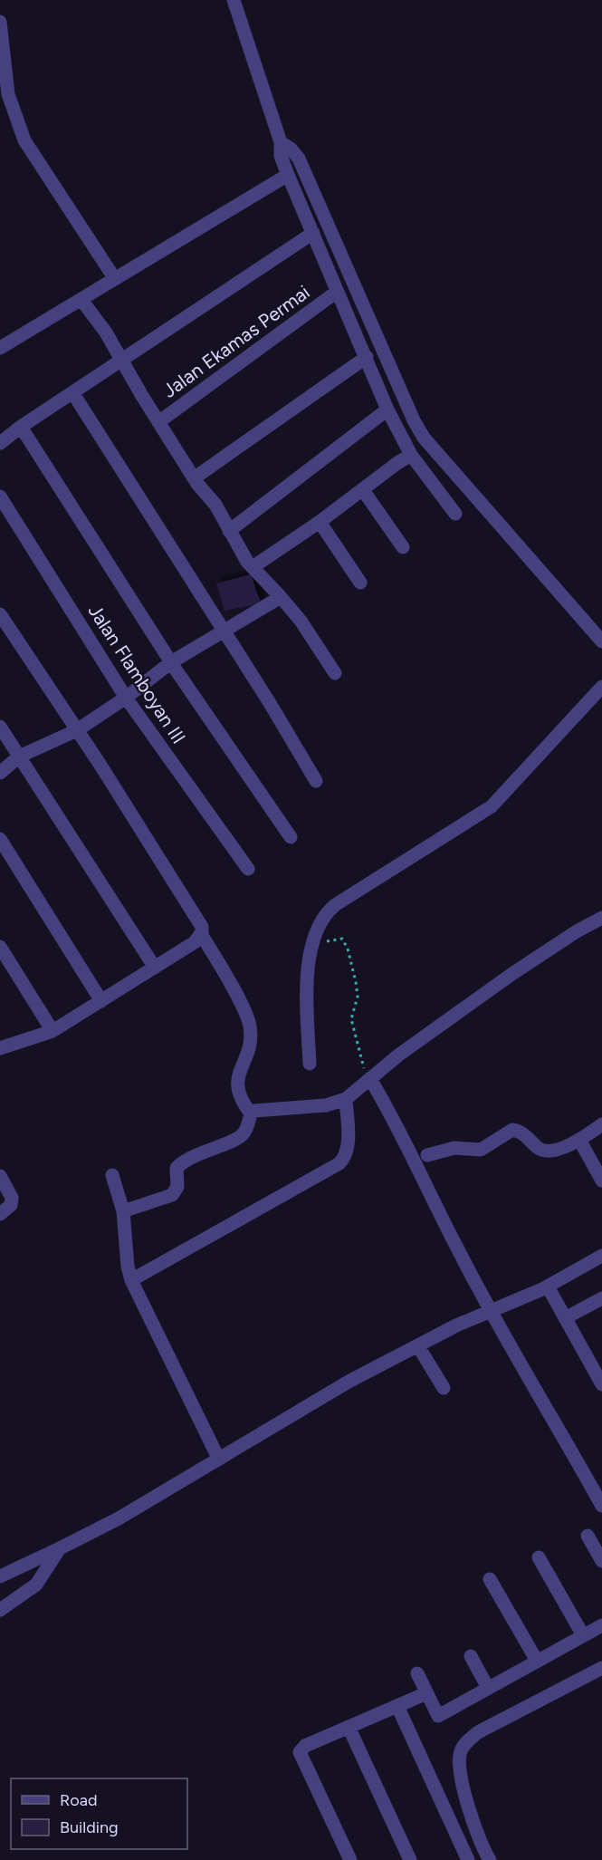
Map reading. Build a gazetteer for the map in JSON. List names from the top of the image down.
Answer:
{
  "streets": {
    "street": ["Jalan Ekamas Permai", "Jalan Flamboyan III"]
  },
  "legend": ["Road", "Building"]
}
